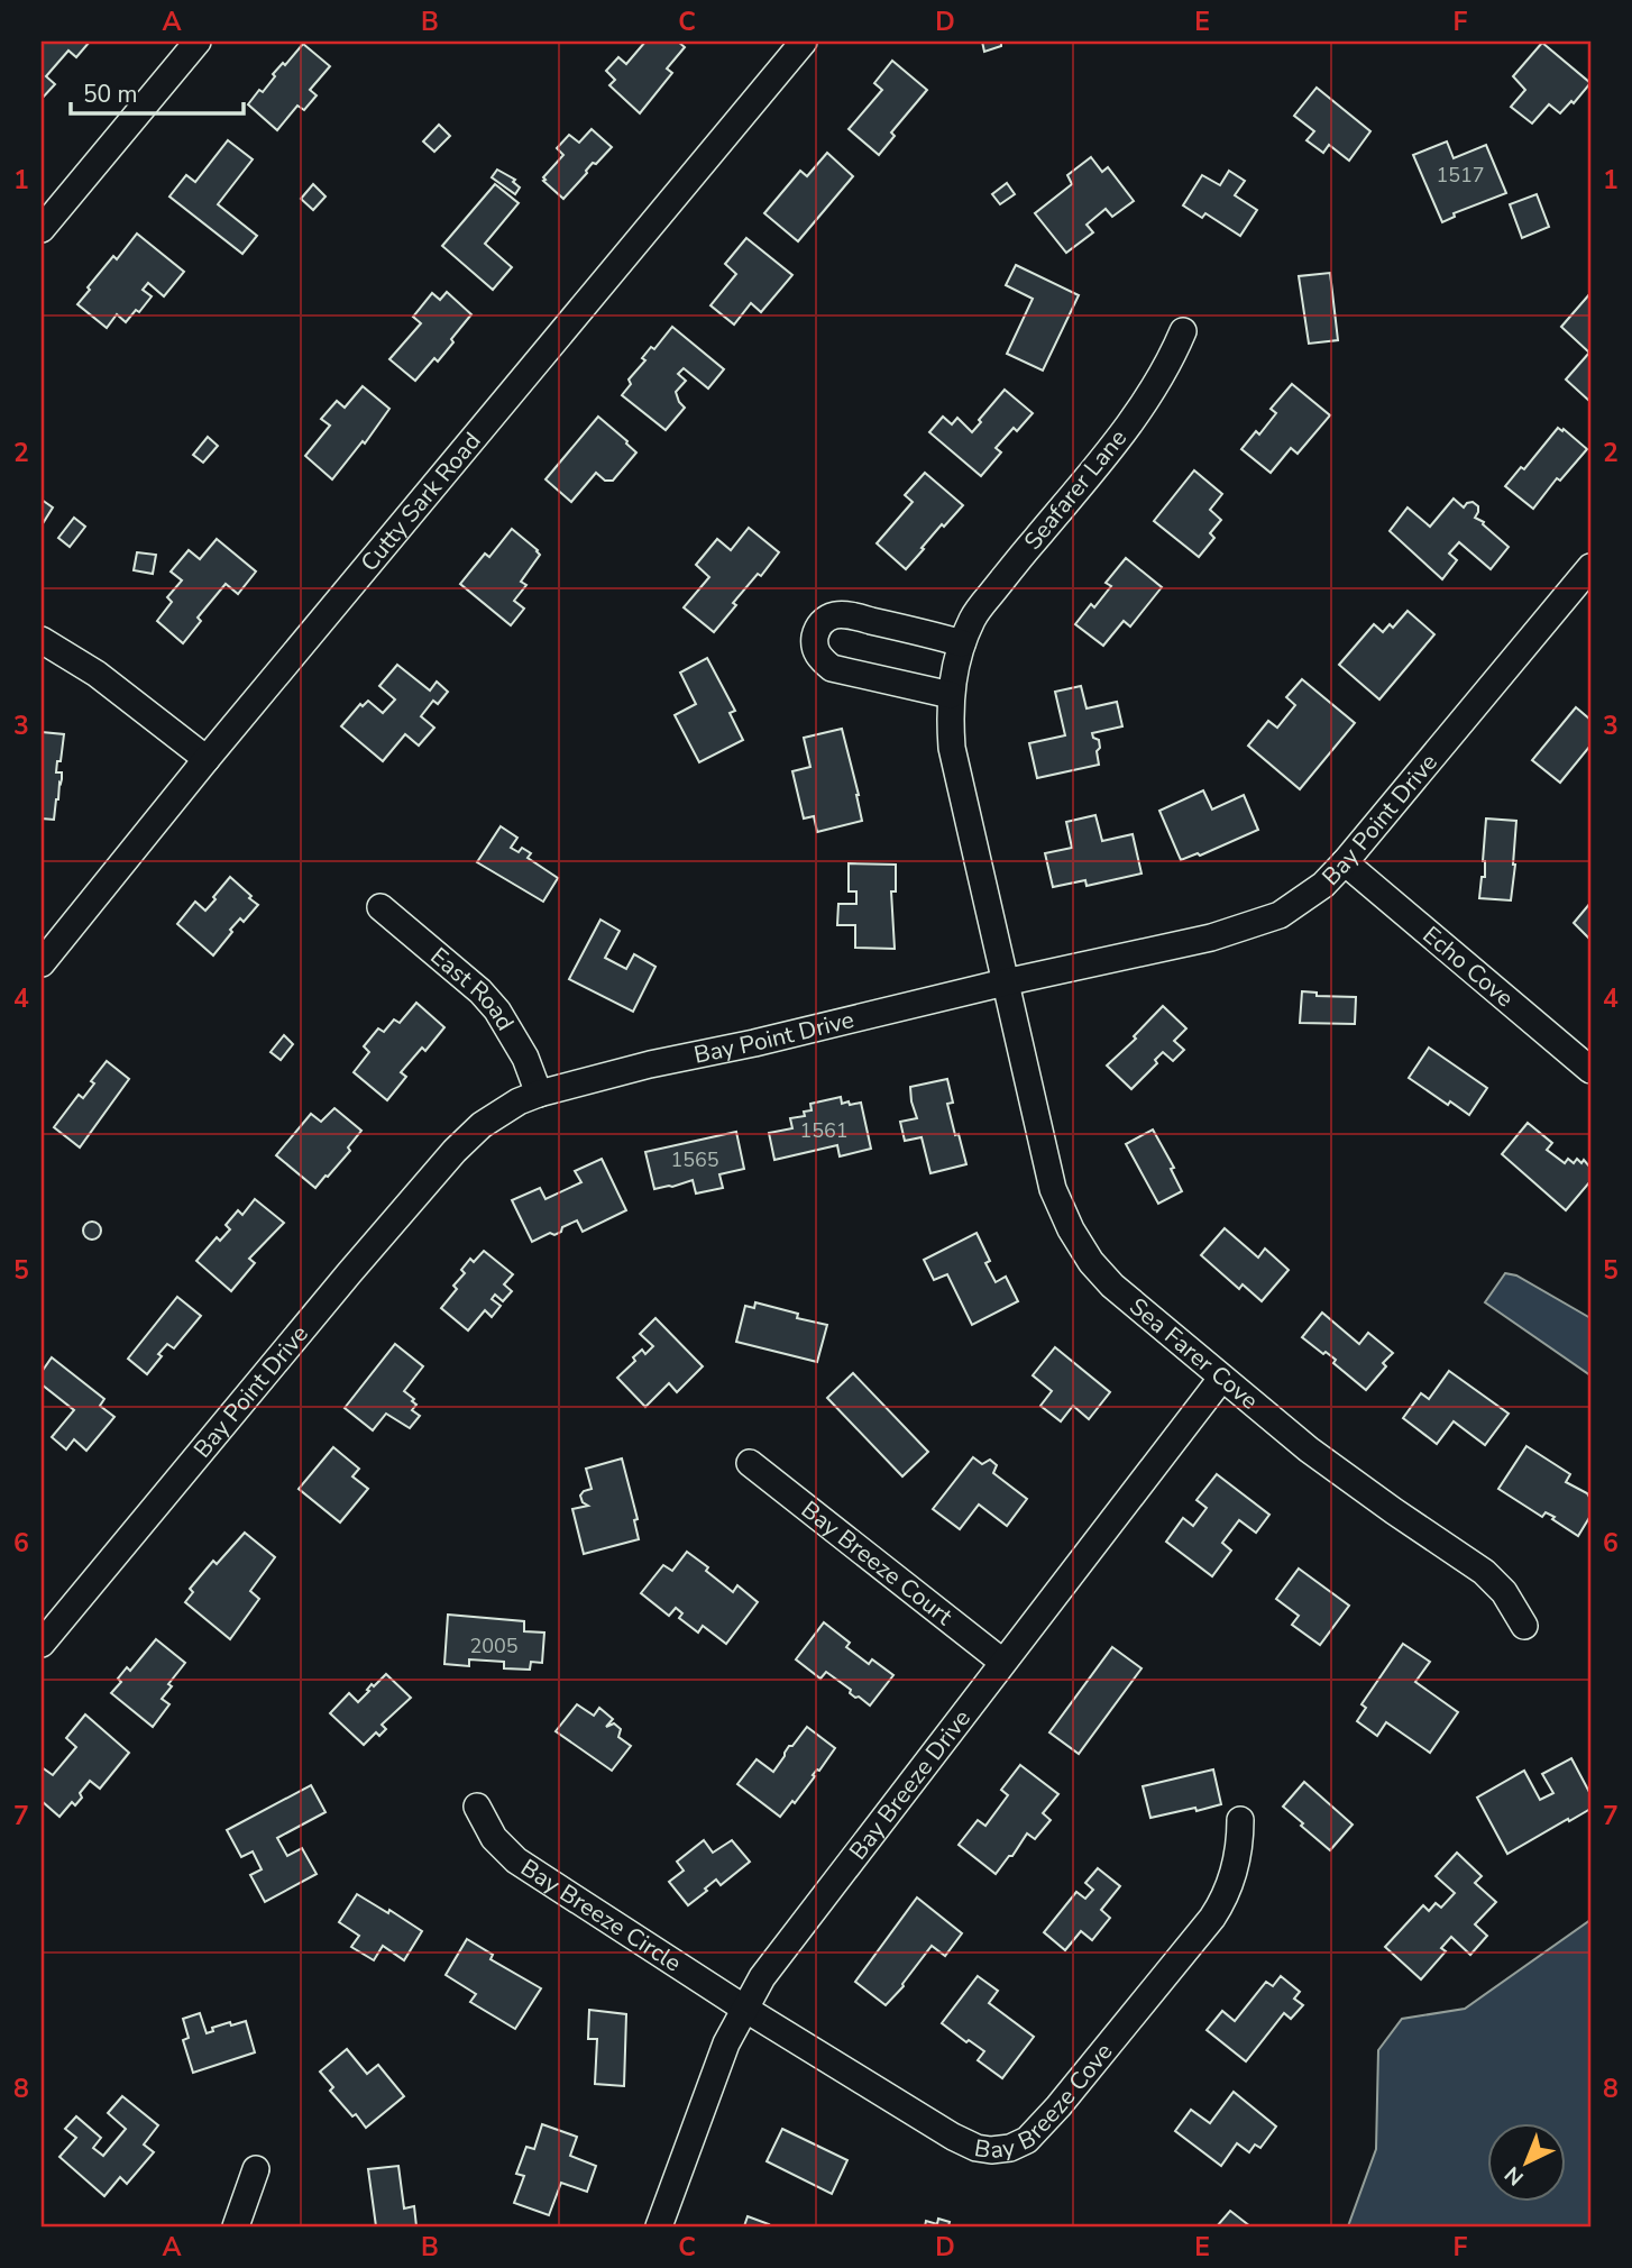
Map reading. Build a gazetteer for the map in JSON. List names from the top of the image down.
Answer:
{
  "streets": {
    "street": [
      "Seafarer Lane",
      "Cutty Sark Road",
      "Bay Point Drive",
      "Echo Cove",
      "East Road",
      "Sea Farer Cove",
      "Bay Breeze Court",
      "Bay Breeze Drive",
      "Bay Breeze Circle",
      "Bay Breeze Cove"
    ]
  },
  "crossings": [
    ["Seafarer Lane", "Bay Point Drive"],
    ["Seafarer Lane", "Sea Farer Cove"],
    ["Bay Point Drive", "Echo Cove"],
    ["Bay Point Drive", "East Road"],
    ["Bay Point Drive", "Sea Farer Cove"],
    ["Sea Farer Cove", "Bay Breeze Drive"],
    ["Bay Breeze Court", "Bay Breeze Drive"],
    ["Bay Breeze Drive", "Bay Breeze Circle"],
    ["Bay Breeze Drive", "Bay Breeze Cove"],
    ["Bay Breeze Circle", "Bay Breeze Cove"]
  ],
  "house_numbers": [
    "1517",
    "1561",
    "1565",
    "2005"
  ],
  "scale_bar": "50 m",
  "north": "bottom left",
  "grid": {
    "columns": [
      "A",
      "B",
      "C",
      "D",
      "E",
      "F"
    ],
    "rows": [
      "1",
      "2",
      "3",
      "4",
      "5",
      "6",
      "7",
      "8"
    ]
  }
}
